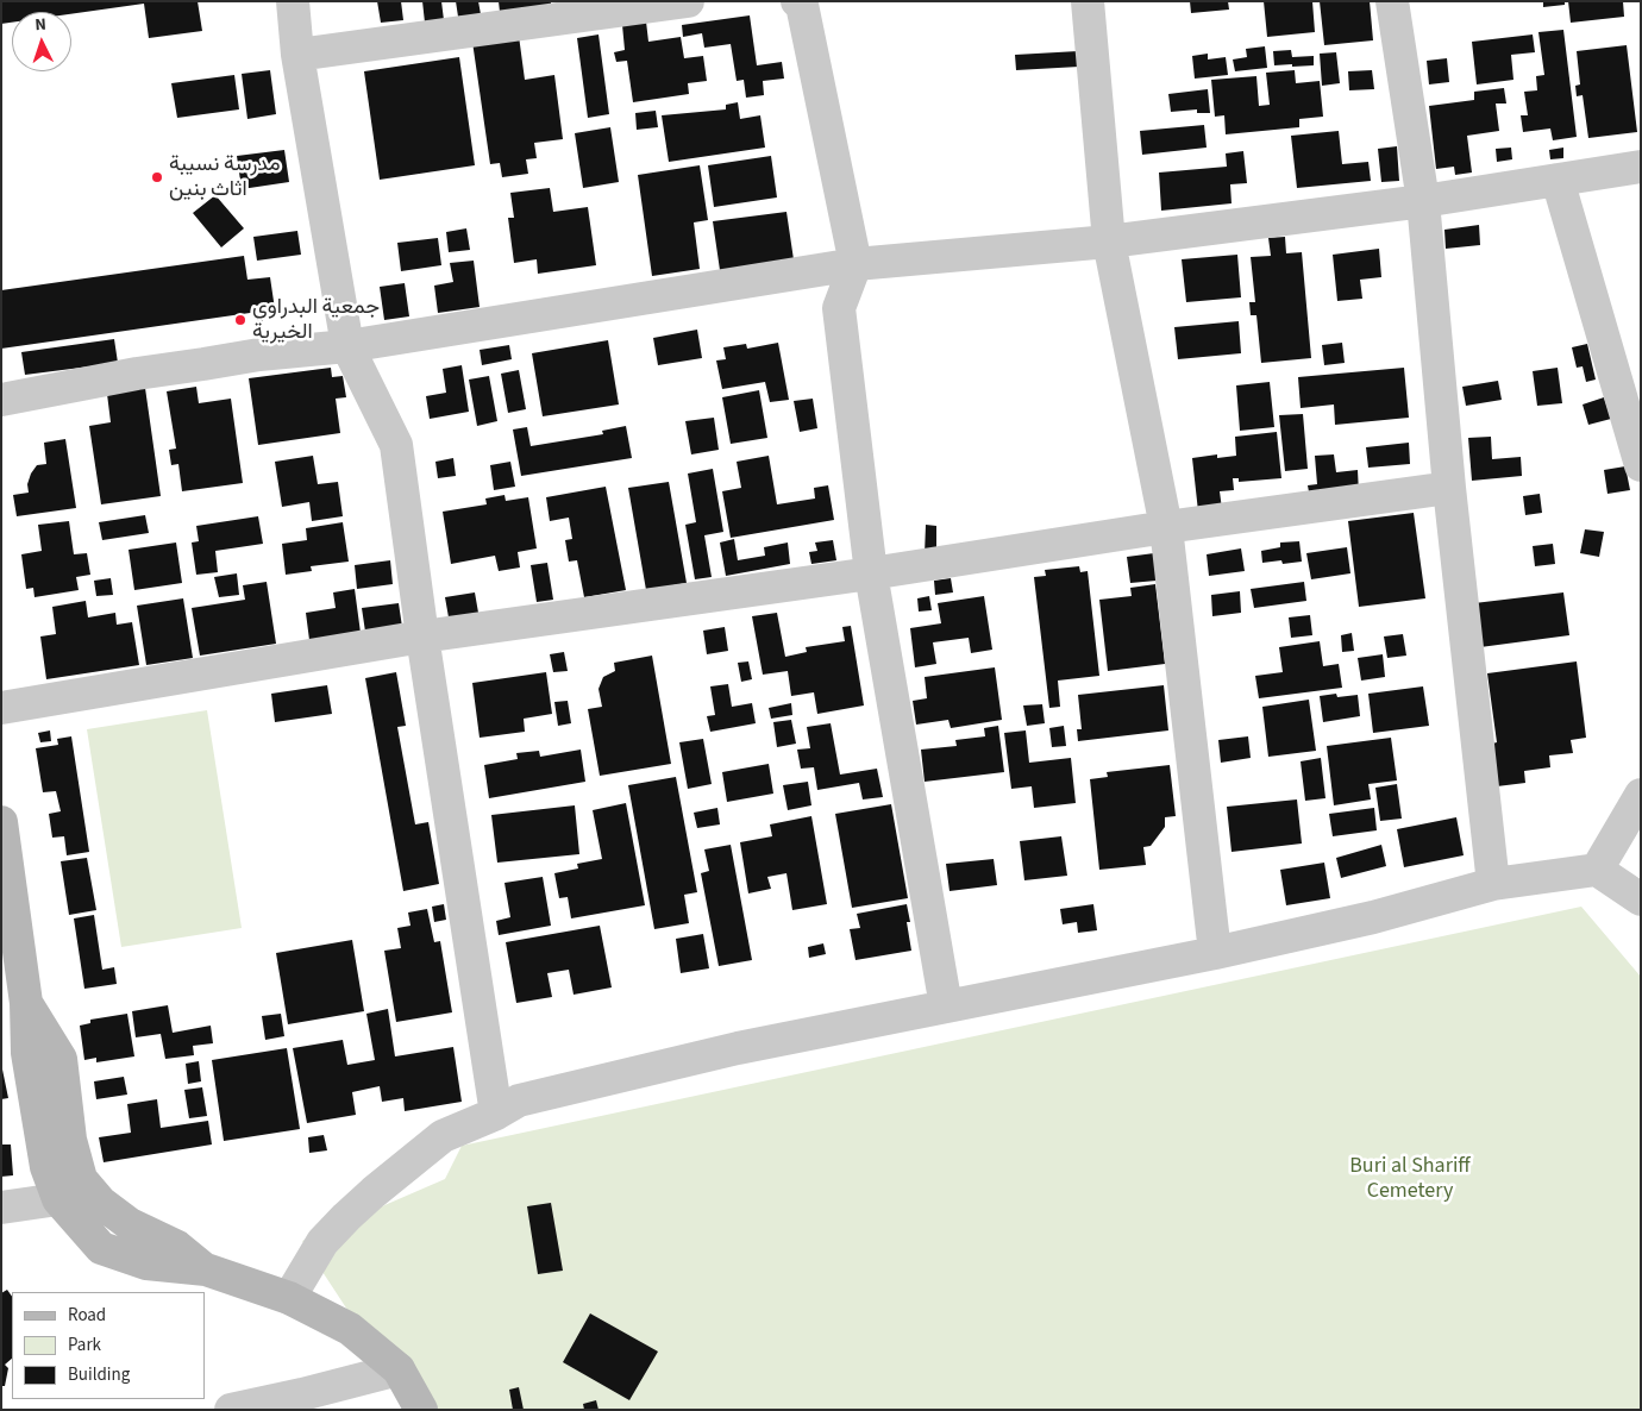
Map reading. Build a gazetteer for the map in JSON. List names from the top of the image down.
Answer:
{
  "parks": ["Buri al Shariff Cemetery"],
  "places": ["مدرسة نسيبة اثاث بنين", "جمعية البدراوي الخيرية"],
  "legend": ["Road", "Park", "Building"],
  "north": "top"
}
